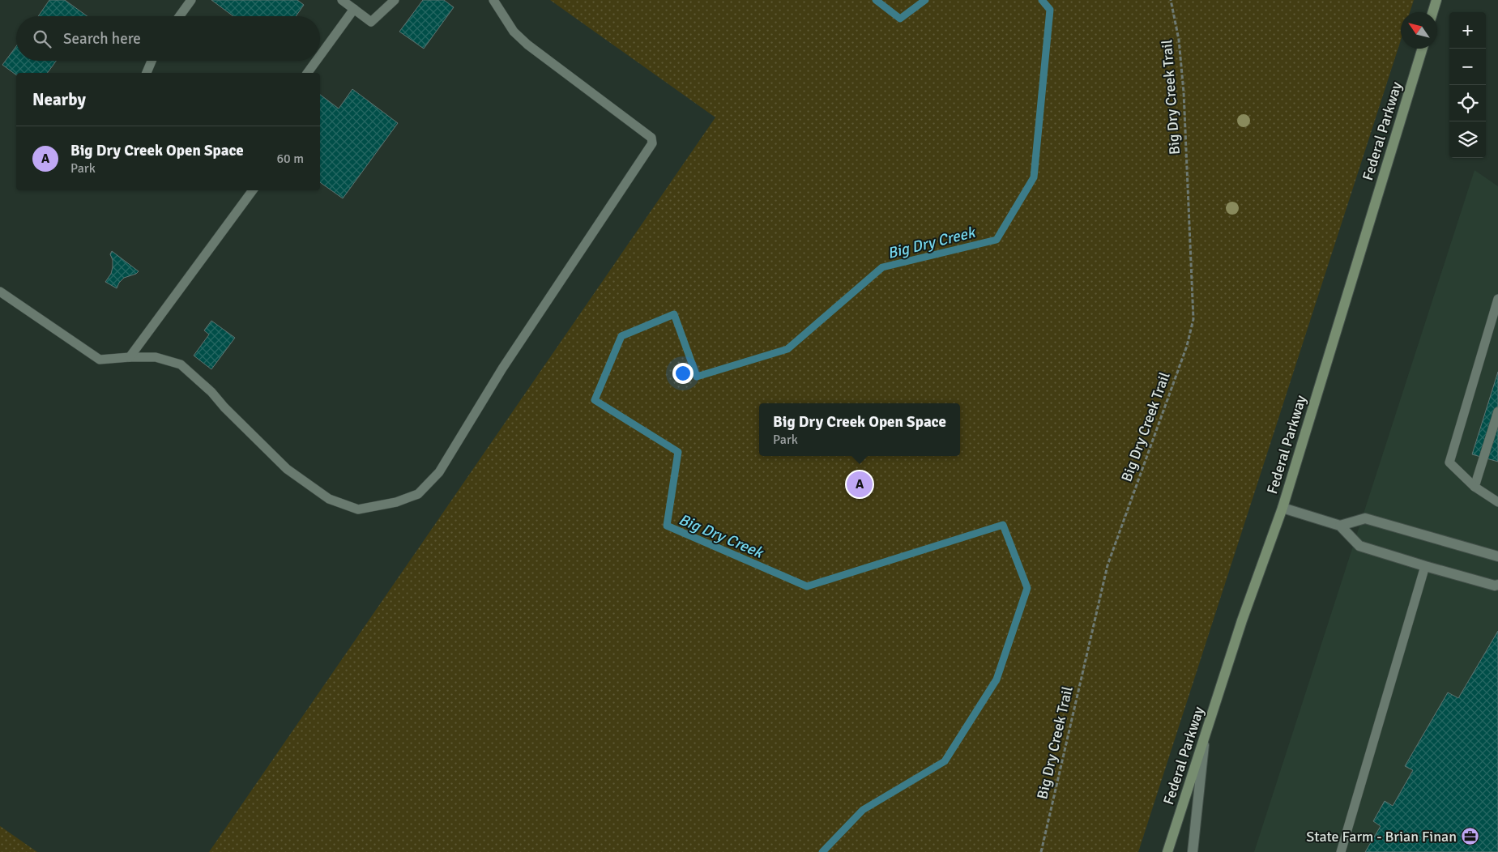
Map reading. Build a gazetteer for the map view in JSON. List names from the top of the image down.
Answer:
{
  "streets": {
    "main road": ["Federal Parkway"],
    "path": ["Big Dry Creek Trail"]
  },
  "water": ["Big Dry Creek"],
  "places": {
    "office": ["State Farm - Brian Finan"]
  },
  "north": "top left",
  "page": {
    "map_buttons": ["+", "−"],
    "search": "Search here",
    "heading": "Nearby",
    "list": [
      {
        "mark": "A",
        "name": "Big Dry Creek Open Space",
        "note": "Park",
        "value": "60 m"
      }
    ],
    "popup": ["Big Dry Creek Open Space", "Park"],
    "pins": "A"
  }
}
